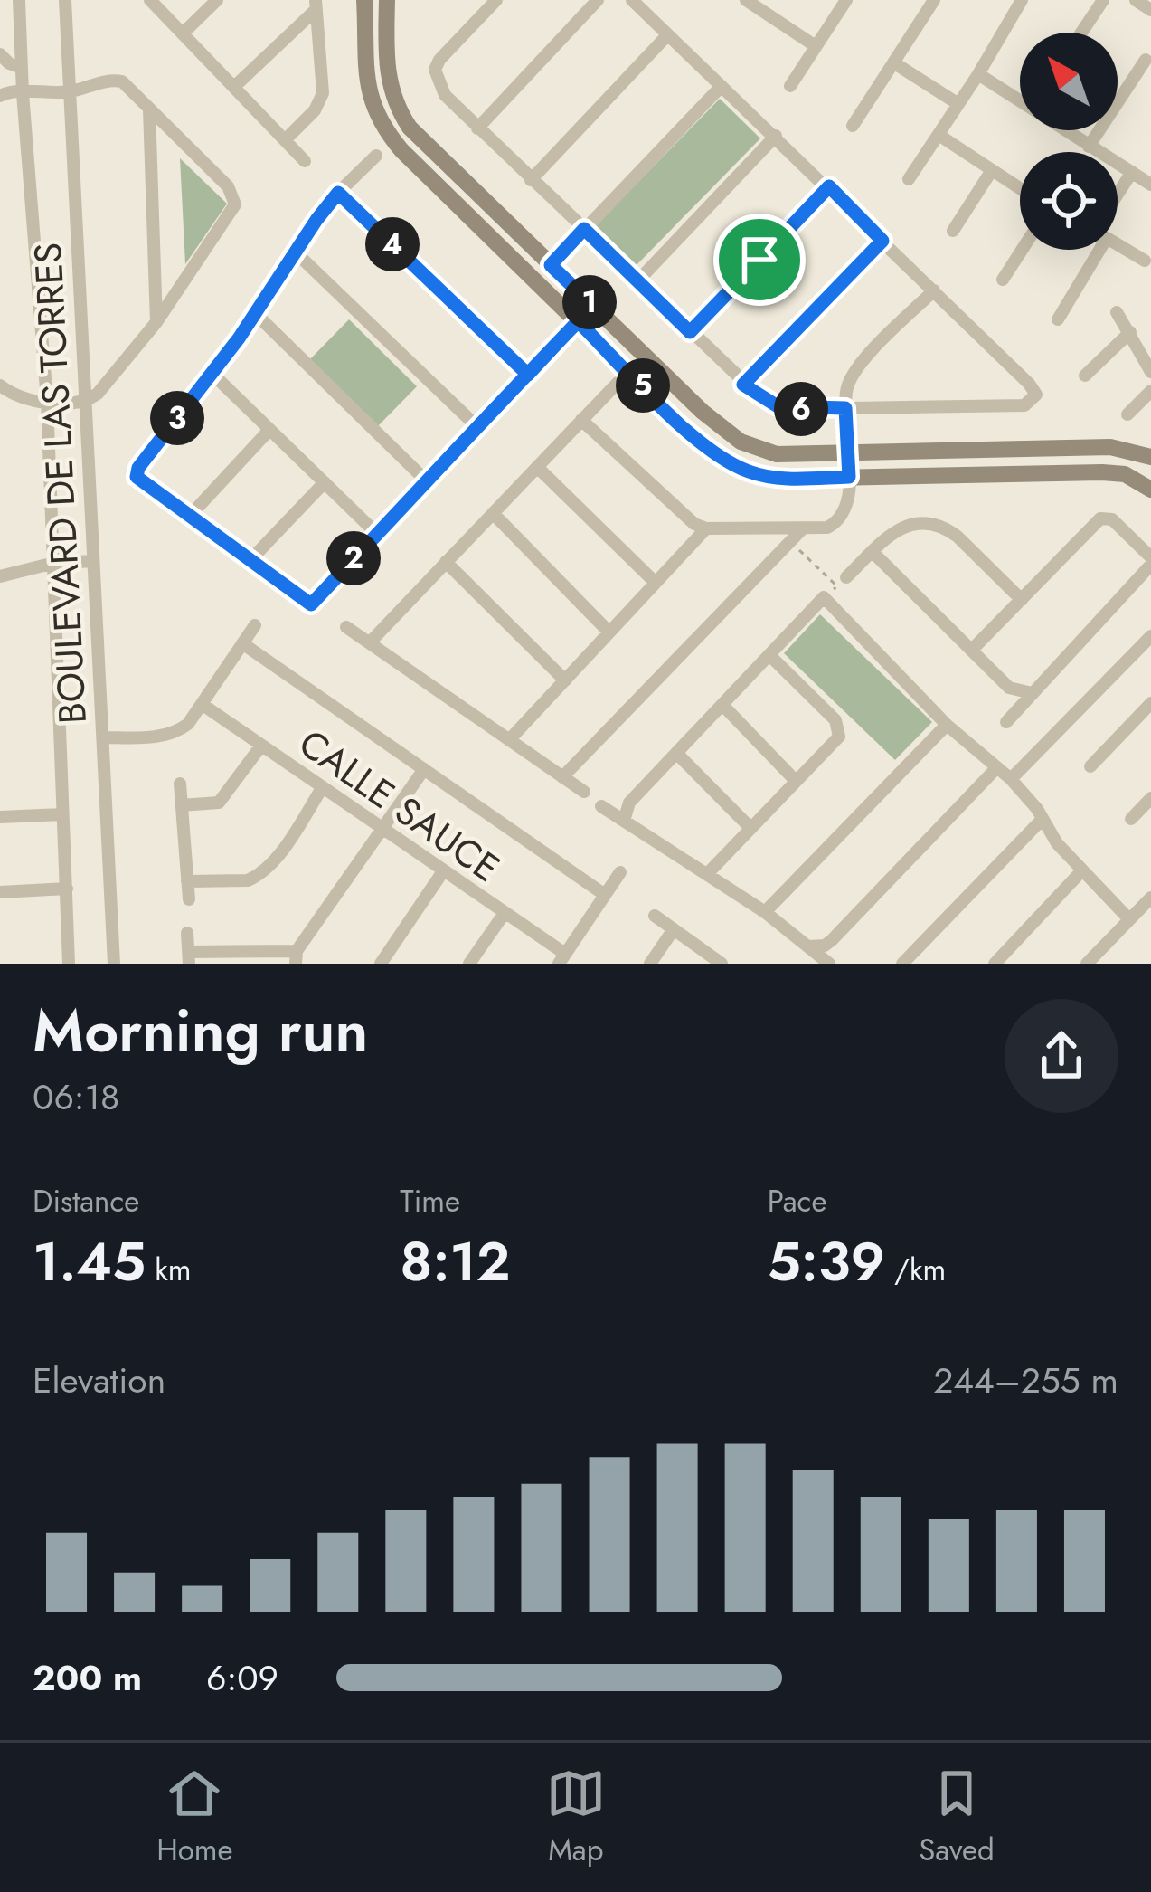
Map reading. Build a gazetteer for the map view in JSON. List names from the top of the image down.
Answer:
{
  "streets": {
    "street": ["BOULEVARD DE LAS TORRES", "CALLE SAUCE"]
  },
  "north": "top left",
  "page": {
    "pins": [
      "4",
      "1",
      "5",
      "6",
      "3",
      "2"
    ],
    "heading": ["Morning run", "06:18"],
    "stats": [
      ["Distance", "1.45 km"],
      ["Time", "8:12"],
      ["Pace", "5:39 /km"]
    ],
    "chart": ["Elevation", "244–255 m"],
    "list": [
      {
        "name": "200 m",
        "note": "6:09"
      }
    ],
    "tabs": ["Home", "Map", "Saved"]
  }
}
